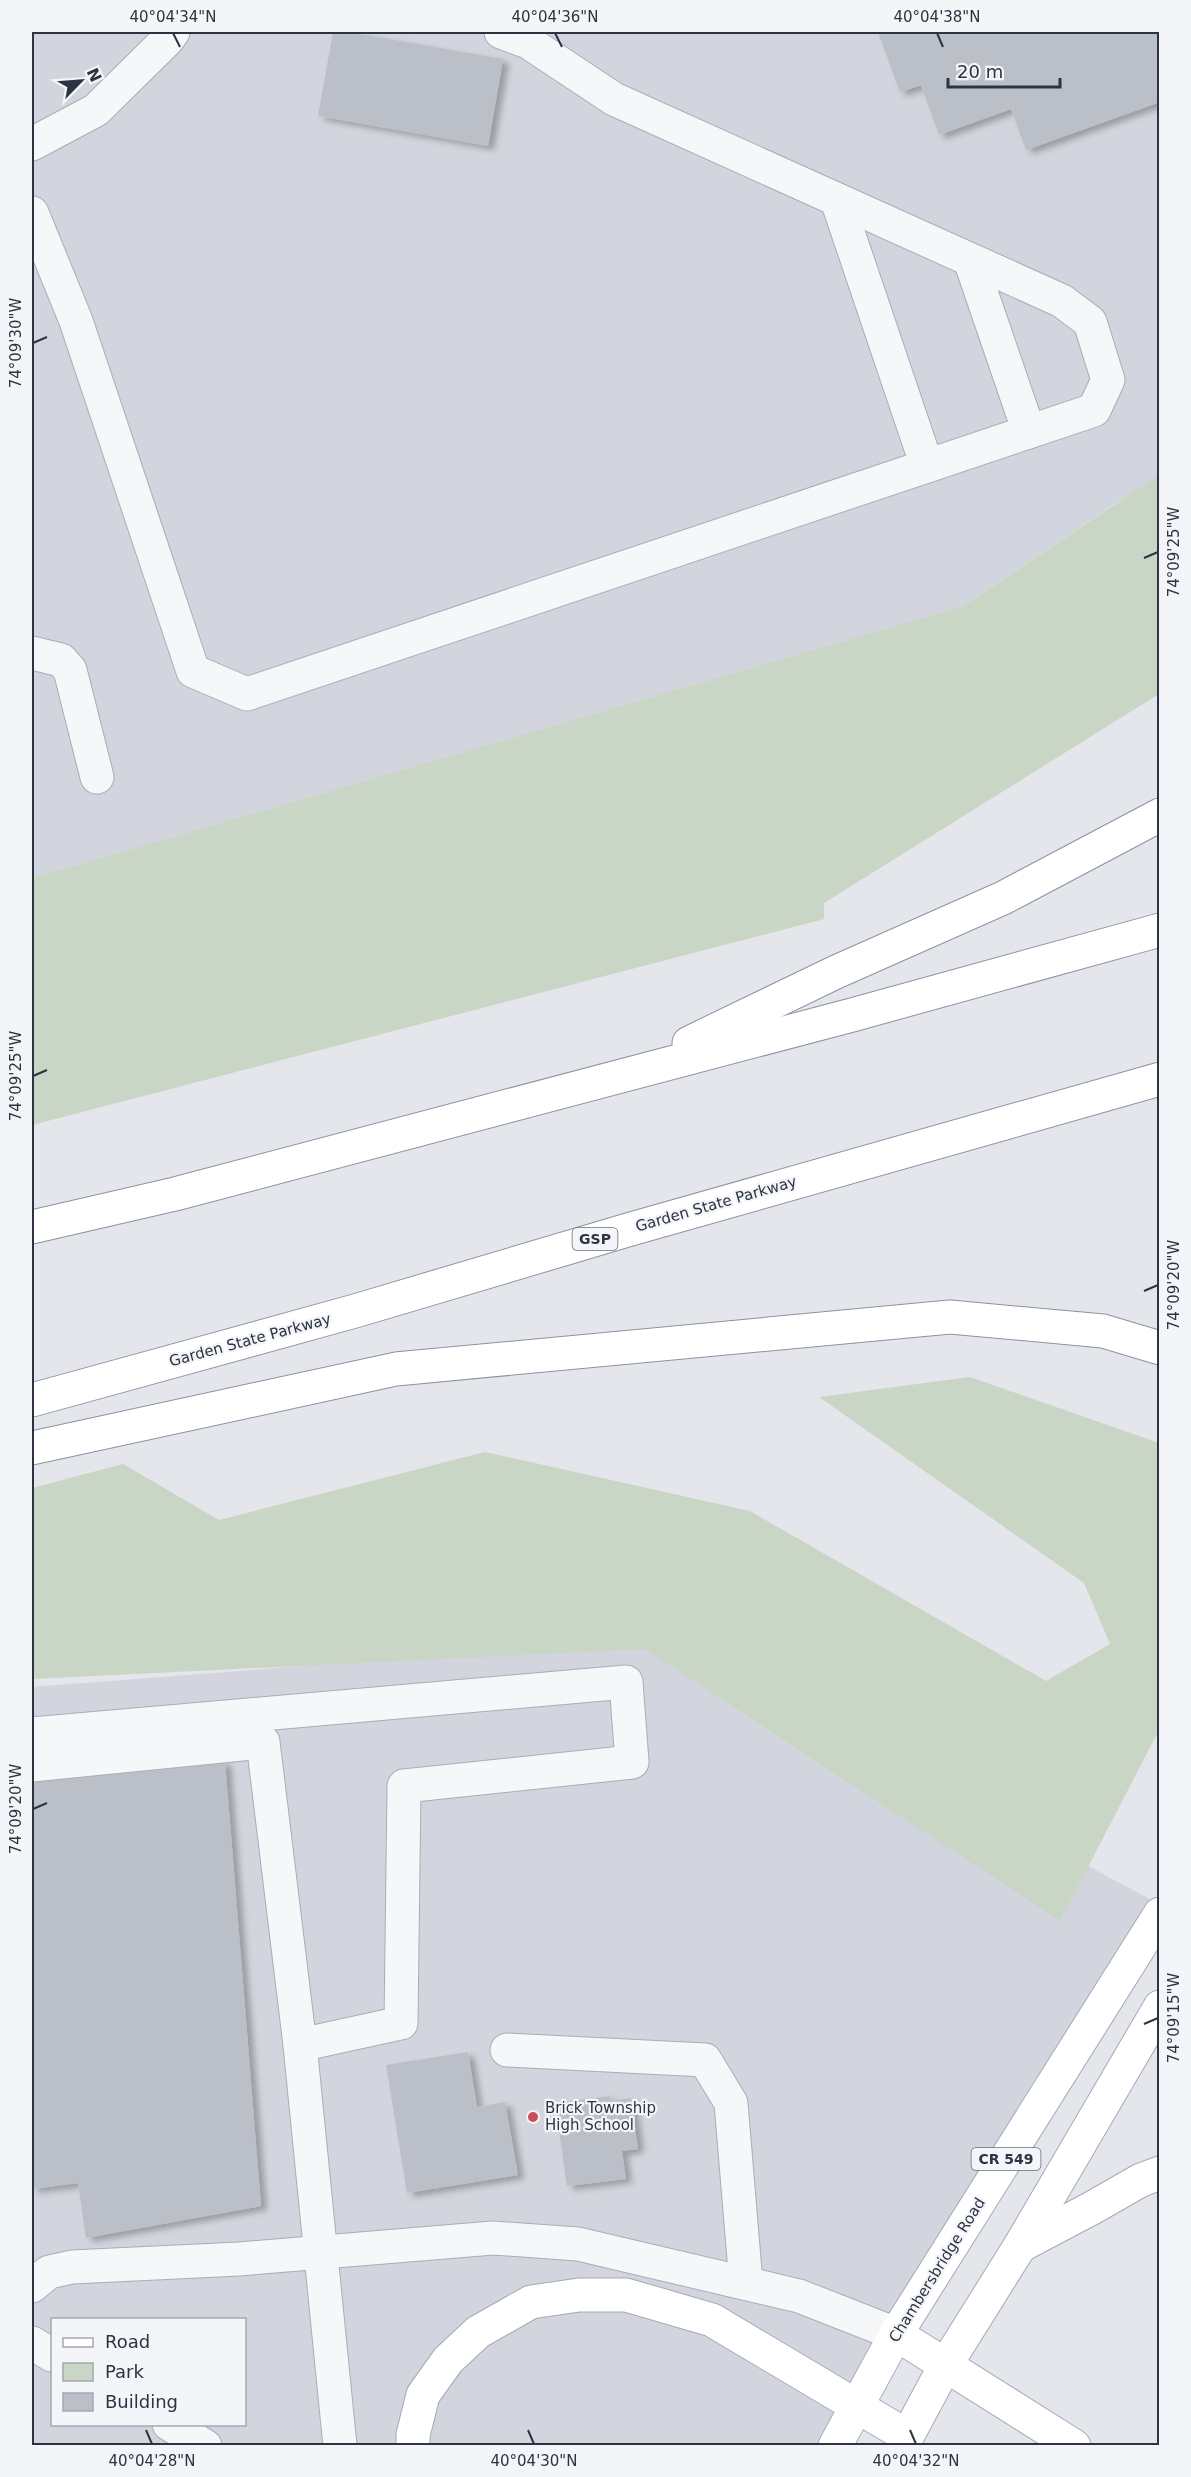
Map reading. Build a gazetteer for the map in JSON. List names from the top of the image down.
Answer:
{
  "streets": {
    "main road": [
      "Garden State Parkway",
      "GSP",
      "CR 549",
      "Chambersbridge Road"
    ]
  },
  "places": ["Brick Township High School"],
  "legend": ["Road", "Park", "Building"],
  "scale_bar": "20 m",
  "north": "top right",
  "coordinates": [
    "40°04'34\"N",
    "40°04'36\"N",
    "40°04'38\"N",
    "74°09'30\"W",
    "74°09'25\"W",
    "74°09'20\"W",
    "74°09'15\"W",
    "40°04'28\"N",
    "40°04'30\"N",
    "40°04'32\"N"
  ]
}
